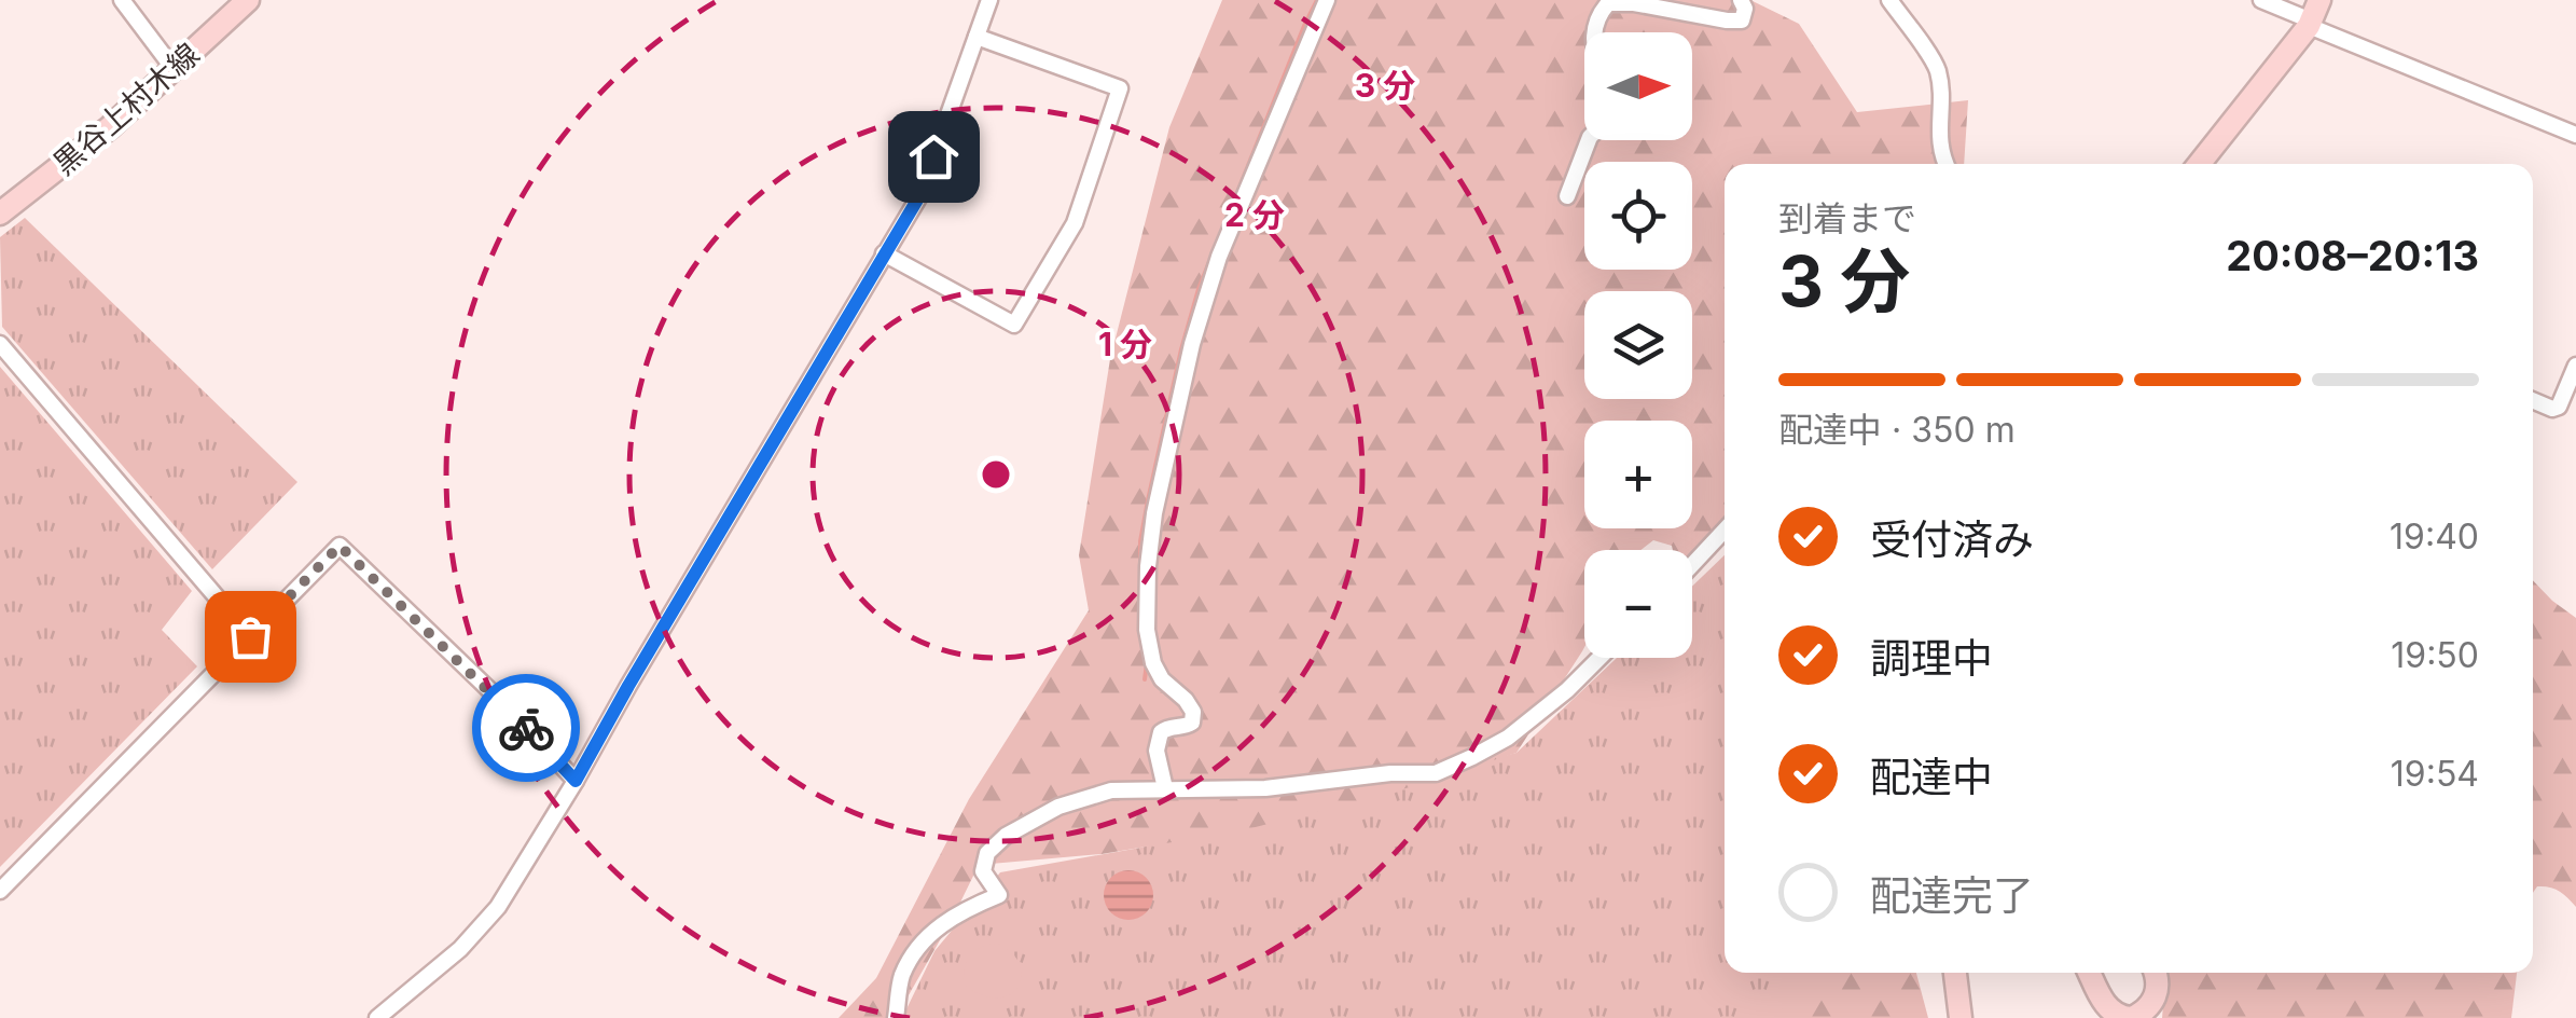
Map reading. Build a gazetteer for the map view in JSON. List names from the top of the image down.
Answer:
{
  "streets": {
    "main road": ["黒谷上村木線"]
  },
  "north": "right",
  "page": {
    "map_buttons": ["+", "−"],
    "heading": ["3 分", "到着まで", "20:08–20:13"],
    "bar": "配達中 · 350 m",
    "list": [
      ["受付済み", "19:40"],
      ["調理中", "19:50"],
      ["配達中", "19:54"],
      "配達完了"
    ]
  },
  "rings": ["3 分", "2 分", "1 分"]
}
